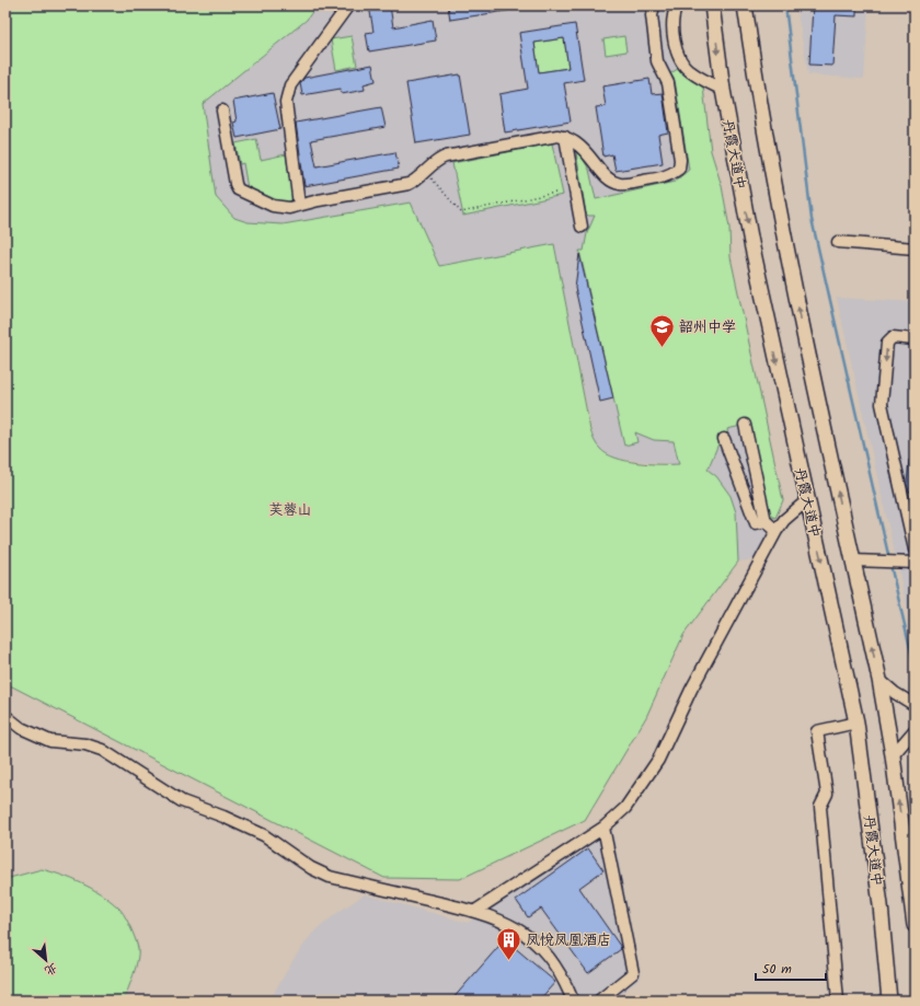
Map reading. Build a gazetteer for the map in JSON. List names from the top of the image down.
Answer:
{
  "streets": {
    "main road": ["丹霞大道中"]
  },
  "parks": ["芙蓉山"],
  "places": {
    "school or university": ["韶州中学"],
    "building": ["凤悦凤凰酒店"]
  },
  "scale_bar": "50 m",
  "north": "bottom right"
}
